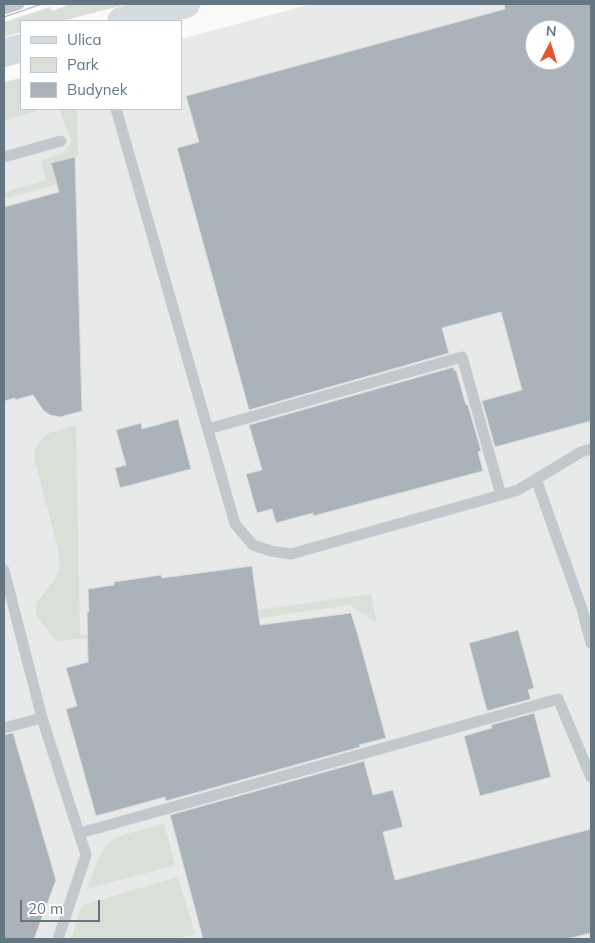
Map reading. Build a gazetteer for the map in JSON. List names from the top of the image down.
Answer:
{
  "legend": ["Ulica", "Park", "Budynek"],
  "scale_bar": "20 m",
  "north": "top"
}
